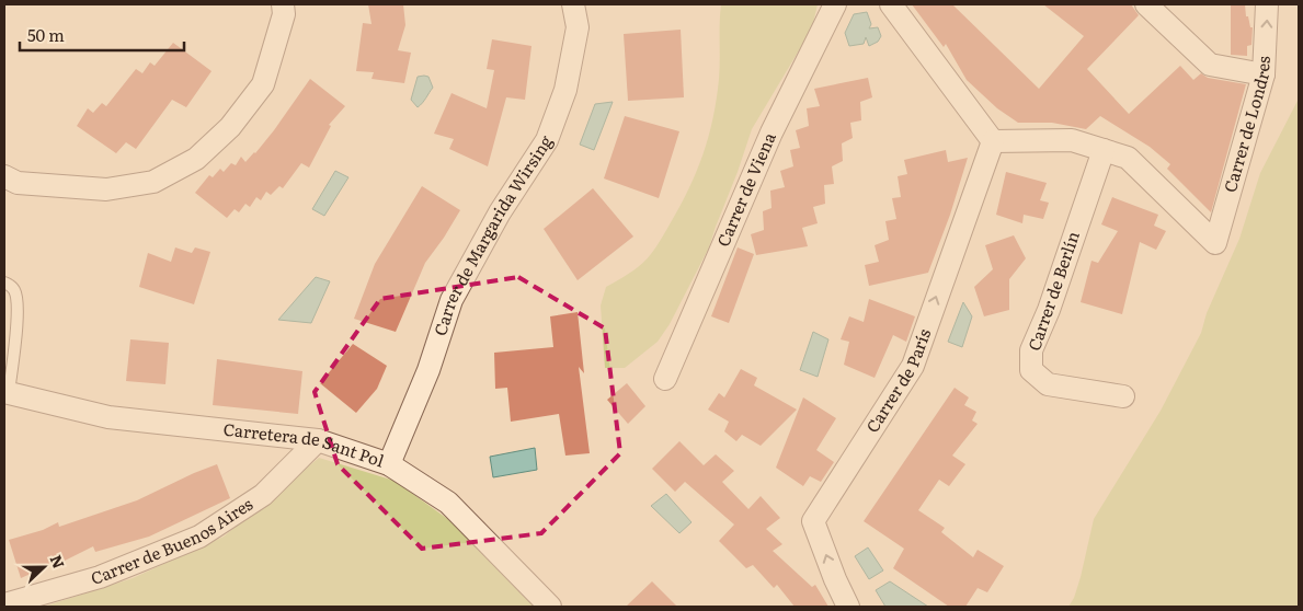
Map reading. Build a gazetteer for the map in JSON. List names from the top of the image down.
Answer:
{
  "streets": {
    "street": [
      "Carrer de Londres",
      "Carrer de Viena",
      "Carrer de Margarida Wirsing",
      "Carrer de Berlín",
      "Carrer de París",
      "Carretera de Sant Pol",
      "Carrer de Buenos Aires"
    ]
  },
  "crossings": [
    ["Carrer de Londres", "Carrer de Berlín"],
    ["Carrer de Margarida Wirsing", "Carretera de Sant Pol"],
    ["Carretera de Sant Pol", "Carrer de Buenos Aires"]
  ],
  "one_way": ["Carrer de París"],
  "scale_bar": "50 m",
  "north": "right"
}
